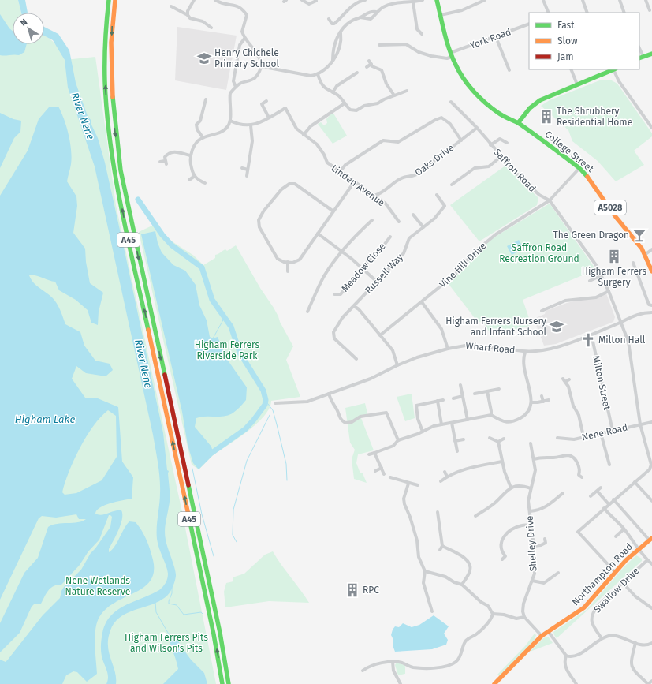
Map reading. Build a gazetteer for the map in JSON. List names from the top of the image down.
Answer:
{
  "streets": {
    "main road": [
      "College Street",
      "A5028",
      "A45",
      "Northampton Road"
    ],
    "street": [
      "York Road",
      "Oaks Drive",
      "Saffron Road",
      "Linden Avenue",
      "Vine Hill Drive",
      "Meadow Close",
      "Russell Way",
      "Wharf Road",
      "Milton Street",
      "Nene Road",
      "Shelley Drive",
      "Swallow Drive"
    ]
  },
  "crossings": [
    ["York Road", "College Street"],
    ["York Road", "A5028"],
    ["College Street", "A5028"],
    ["College Street", "Vine Hill Drive"],
    ["Oaks Drive", "Saffron Road"],
    ["Oaks Drive", "Linden Avenue"],
    ["Saffron Road", "Vine Hill Drive"],
    ["Saffron Road", "Wharf Road"],
    ["Saffron Road", "Nene Road"],
    ["Wharf Road", "Milton Street"],
    ["Milton Street", "Nene Road"]
  ],
  "water": ["River Nene", "Higham Lake"],
  "parks": [
    "Saffron Road Recreation Ground",
    "Higham Ferrers Riverside Park",
    "Nene Wetlands Nature Reserve",
    "Higham Ferrers Pits and Wilson's Pits"
  ],
  "places": {
    "school or university": ["Henry Chichele Primary School", "Higham Ferrers Nursery and Infant School"],
    "building": ["The Shrubbery Residential Home", "Higham Ferrers Surgery", "RPC"],
    "bar": ["The Green Dragon"],
    "church": ["Milton Hall"]
  },
  "legend": ["Fast", "Slow", "Jam"],
  "north": "top left"
}
